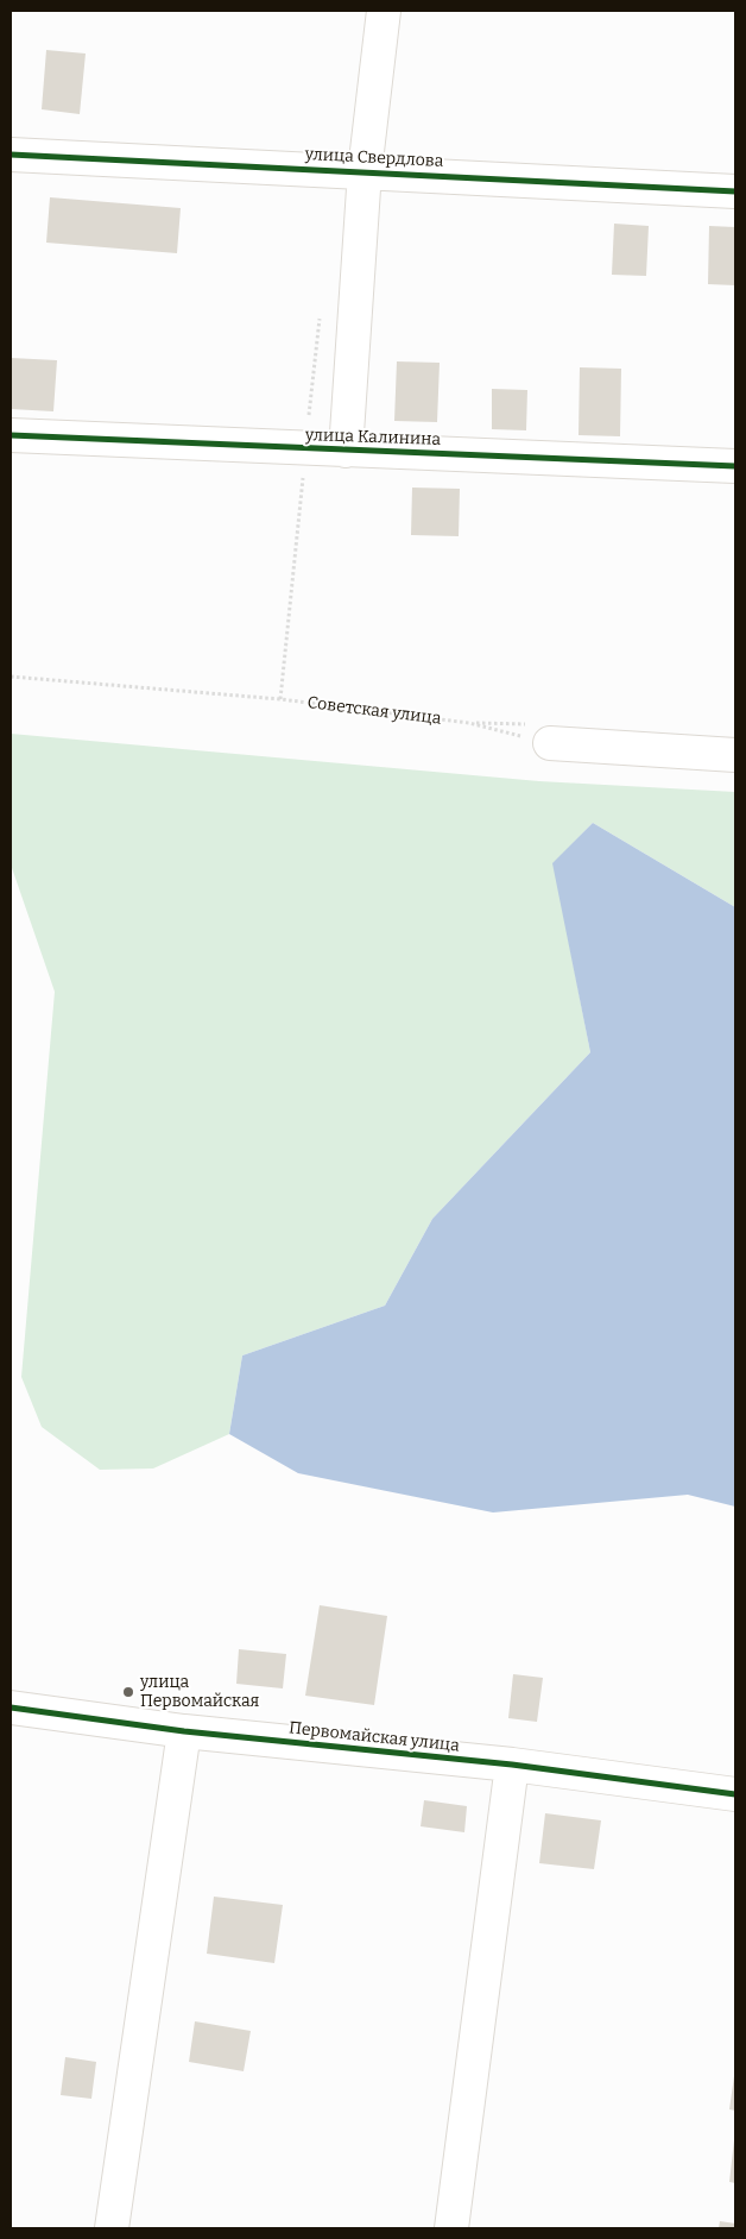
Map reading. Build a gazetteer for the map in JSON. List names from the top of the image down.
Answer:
{
  "streets": {
    "street": ["улица Свердлова", "улица Калинина", "Первомайская улица"],
    "path": ["Советская улица"]
  },
  "places": ["улица Первомайская"]
}
